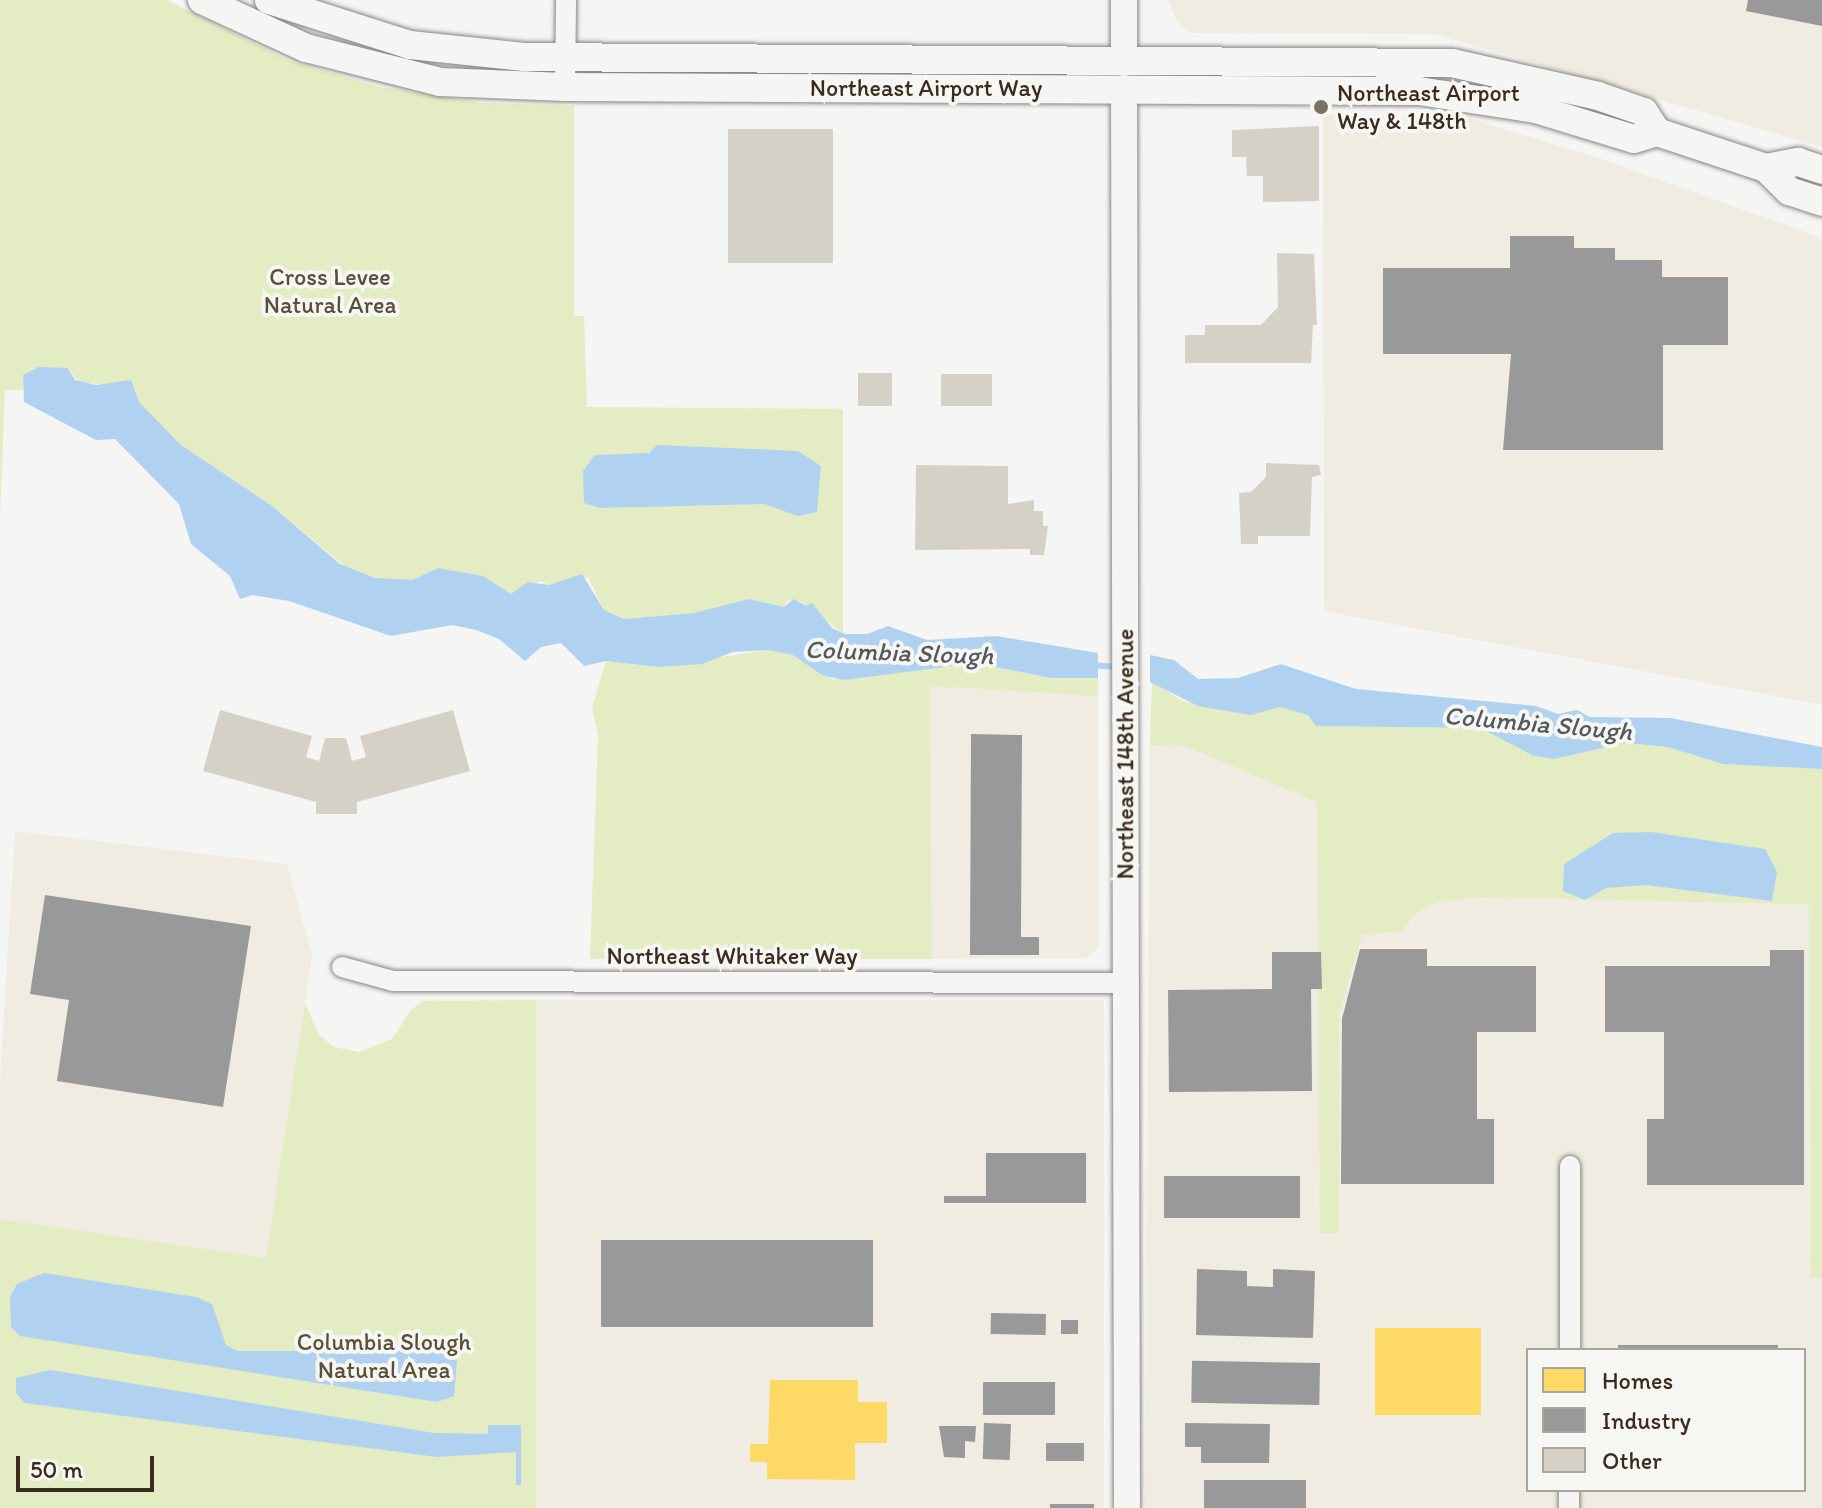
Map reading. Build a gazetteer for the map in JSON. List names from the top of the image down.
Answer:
{
  "streets": {
    "main road": ["Northeast Airport Way", "Northeast 148th Avenue"],
    "street": ["Northeast Whitaker Way"]
  },
  "crossings": [
    ["Northeast Airport Way", "Northeast 148th Avenue"],
    ["Northeast 148th Avenue", "Northeast Whitaker Way"]
  ],
  "water": ["Columbia Slough"],
  "parks": ["Cross Levee Natural Area", "Columbia Slough Natural Area"],
  "places": ["Northeast Airport Way & 148th"],
  "legend": ["Homes", "Industry", "Other"],
  "scale_bar": "50 m"
}
